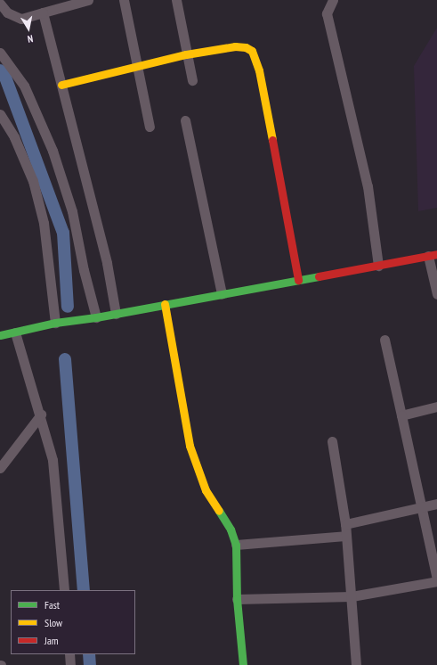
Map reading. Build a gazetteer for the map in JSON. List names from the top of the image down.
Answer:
{
  "legend": ["Fast", "Slow", "Jam"],
  "north": "bottom"
}
